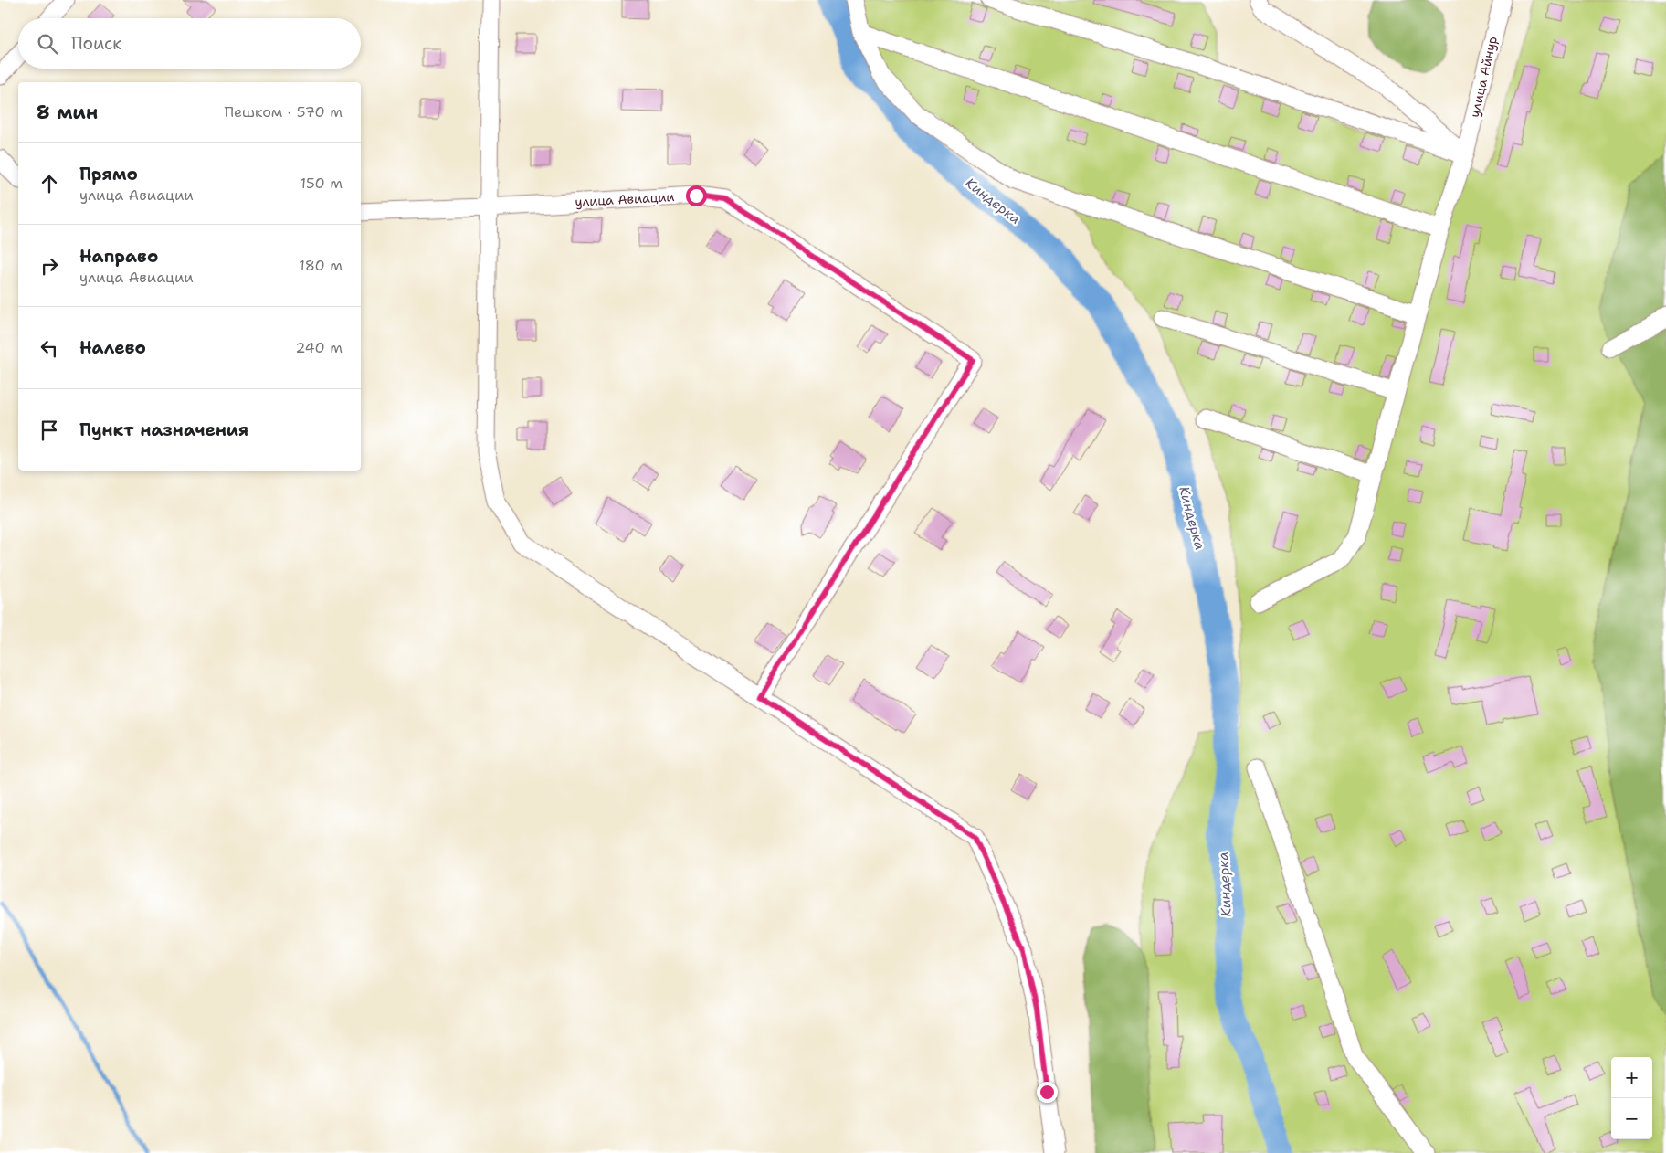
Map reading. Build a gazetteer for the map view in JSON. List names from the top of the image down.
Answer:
{
  "streets": {
    "street": ["улица Айнур", "улица Авиации"]
  },
  "water": ["Киндерка"],
  "page": {
    "search": "Поиск",
    "heading": ["8 мин", "Пешком · 570 m"],
    "list": [
      ["Прямо", "улица Авиации", "150 m"],
      ["Направо", "улица Авиации", "180 m"],
      ["Налево", "240 m"],
      "Пункт назначения"
    ],
    "map_buttons": ["+", "−"]
  }
}
